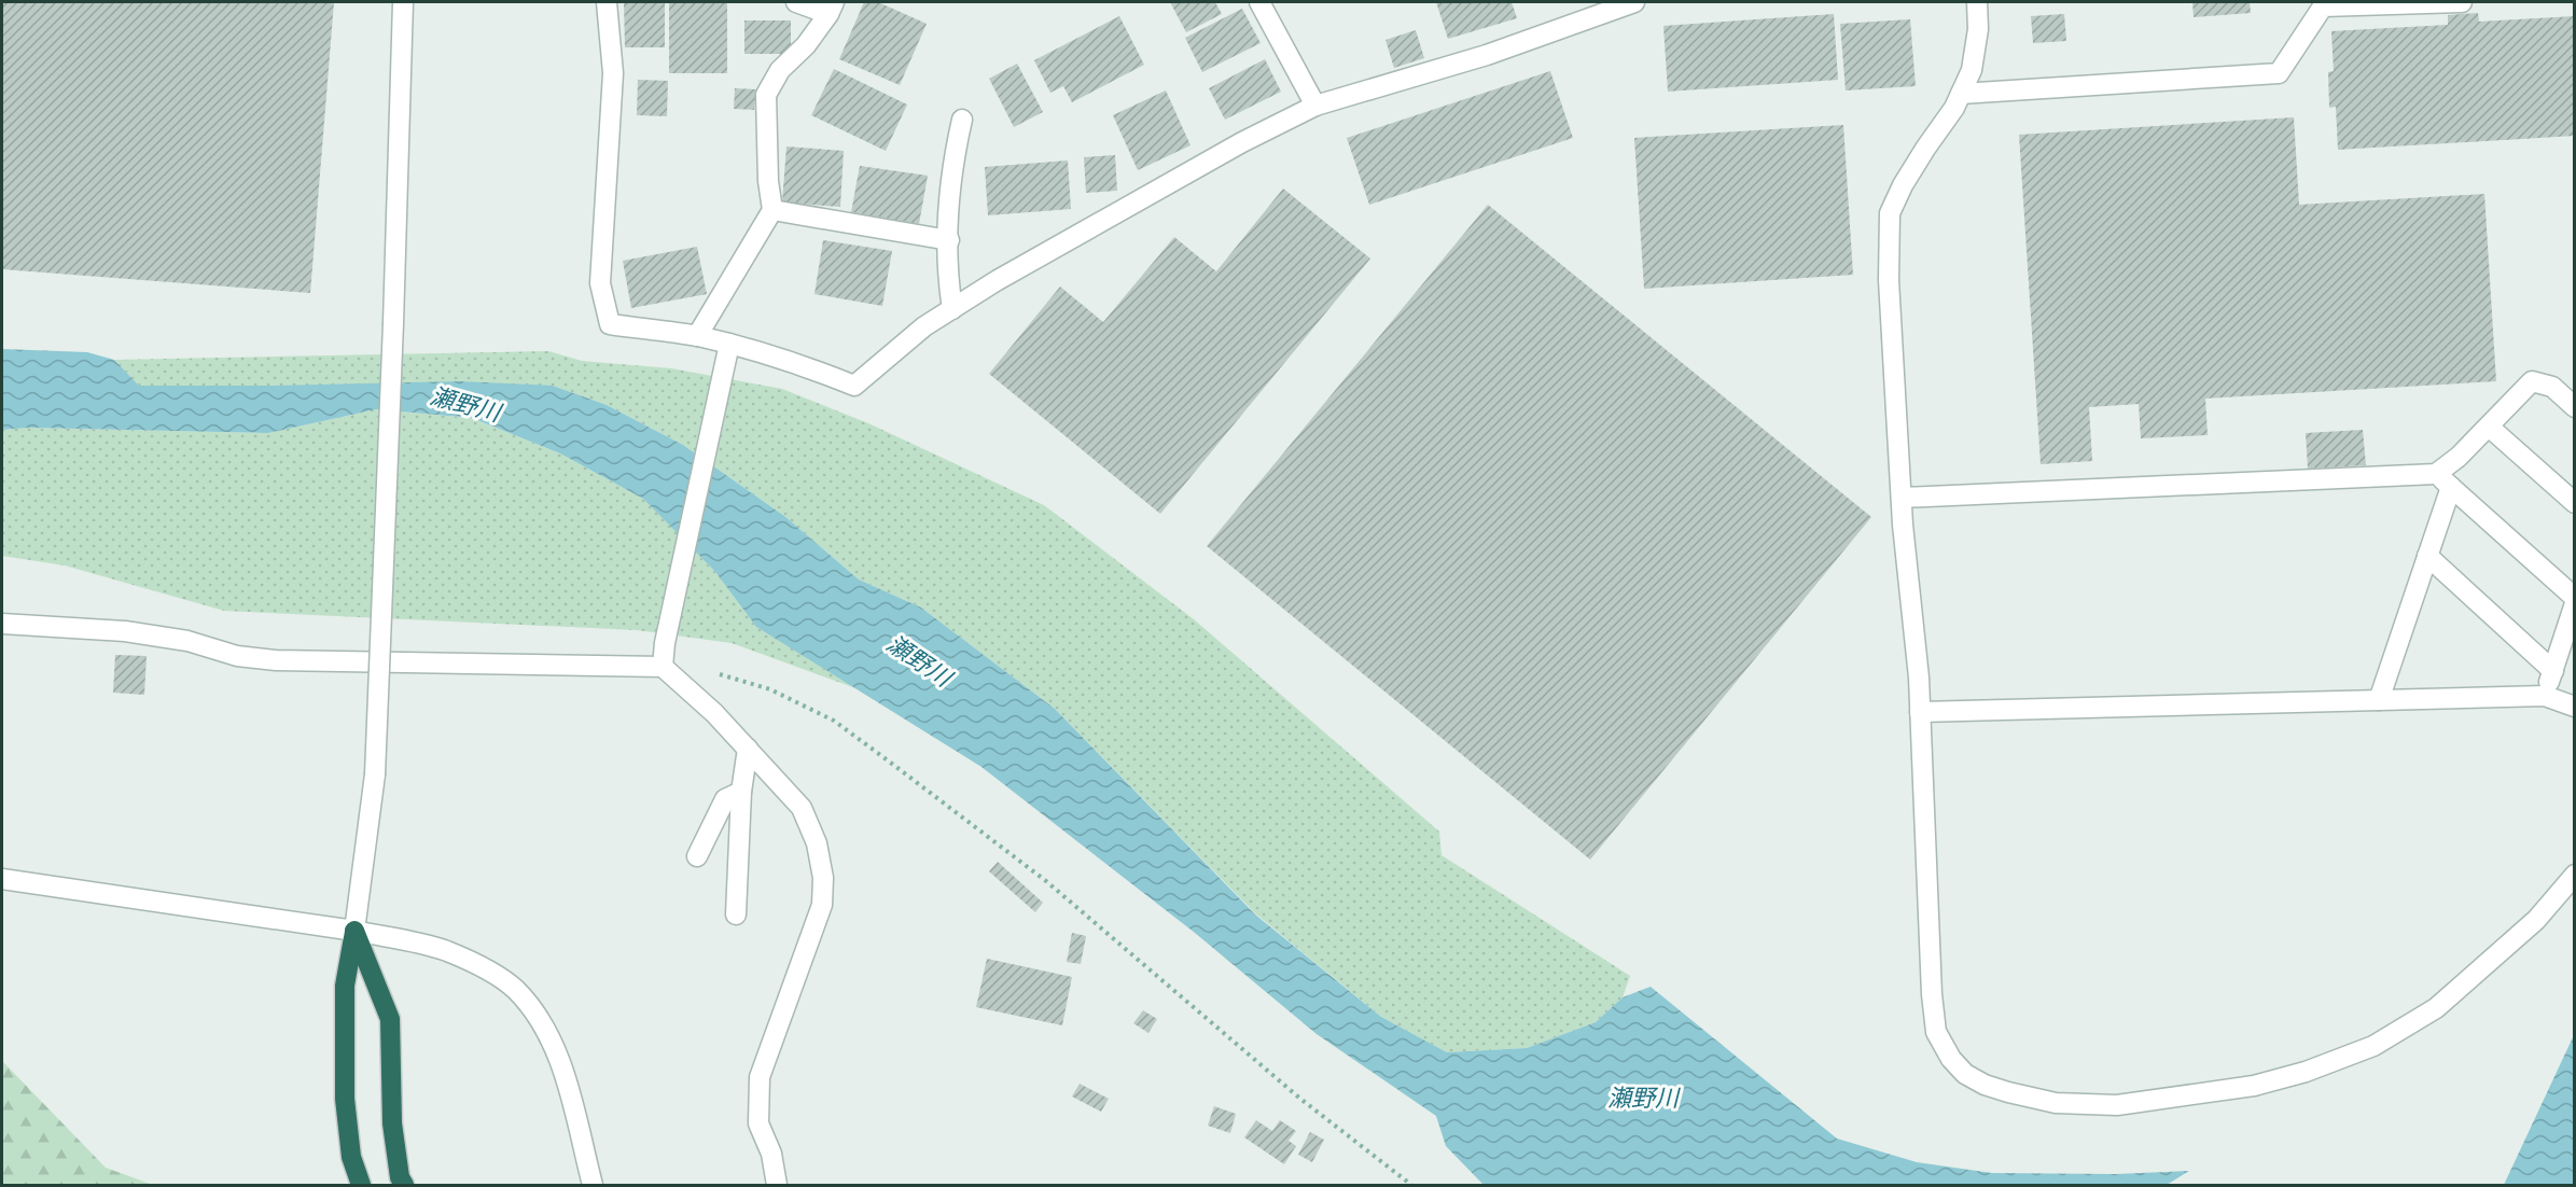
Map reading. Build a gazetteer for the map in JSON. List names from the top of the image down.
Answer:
{
  "water": ["瀬野川"]
}
